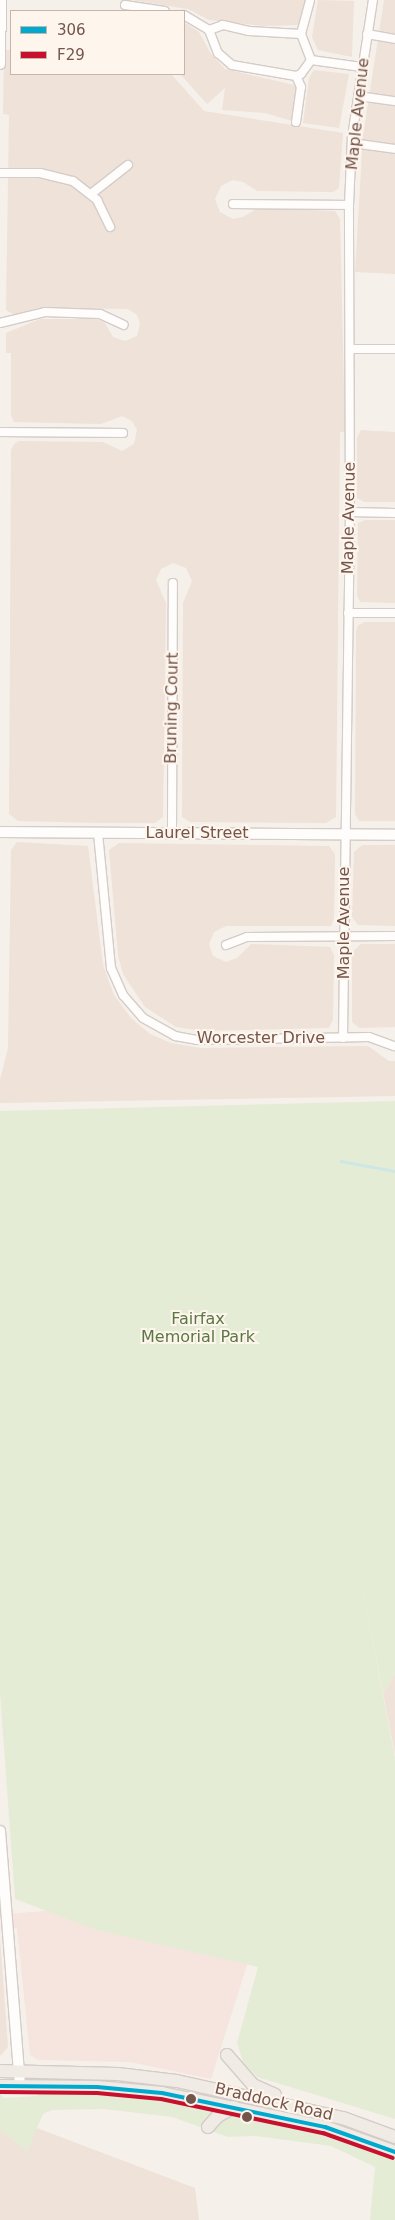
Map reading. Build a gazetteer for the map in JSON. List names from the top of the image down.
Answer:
{
  "streets": {
    "main road": ["Braddock Road"],
    "street": [
      "Maple Avenue",
      "Bruning Court",
      "Laurel Street",
      "Worcester Drive"
    ]
  },
  "crossings": [
    ["Maple Avenue", "Laurel Street"],
    ["Maple Avenue", "Worcester Drive"],
    ["Bruning Court", "Laurel Street"],
    ["Laurel Street", "Worcester Drive"]
  ],
  "parks": ["Fairfax Memorial Park"],
  "lines": ["transit line 306", "transit line F29"],
  "legend": ["306", "F29"]
}
